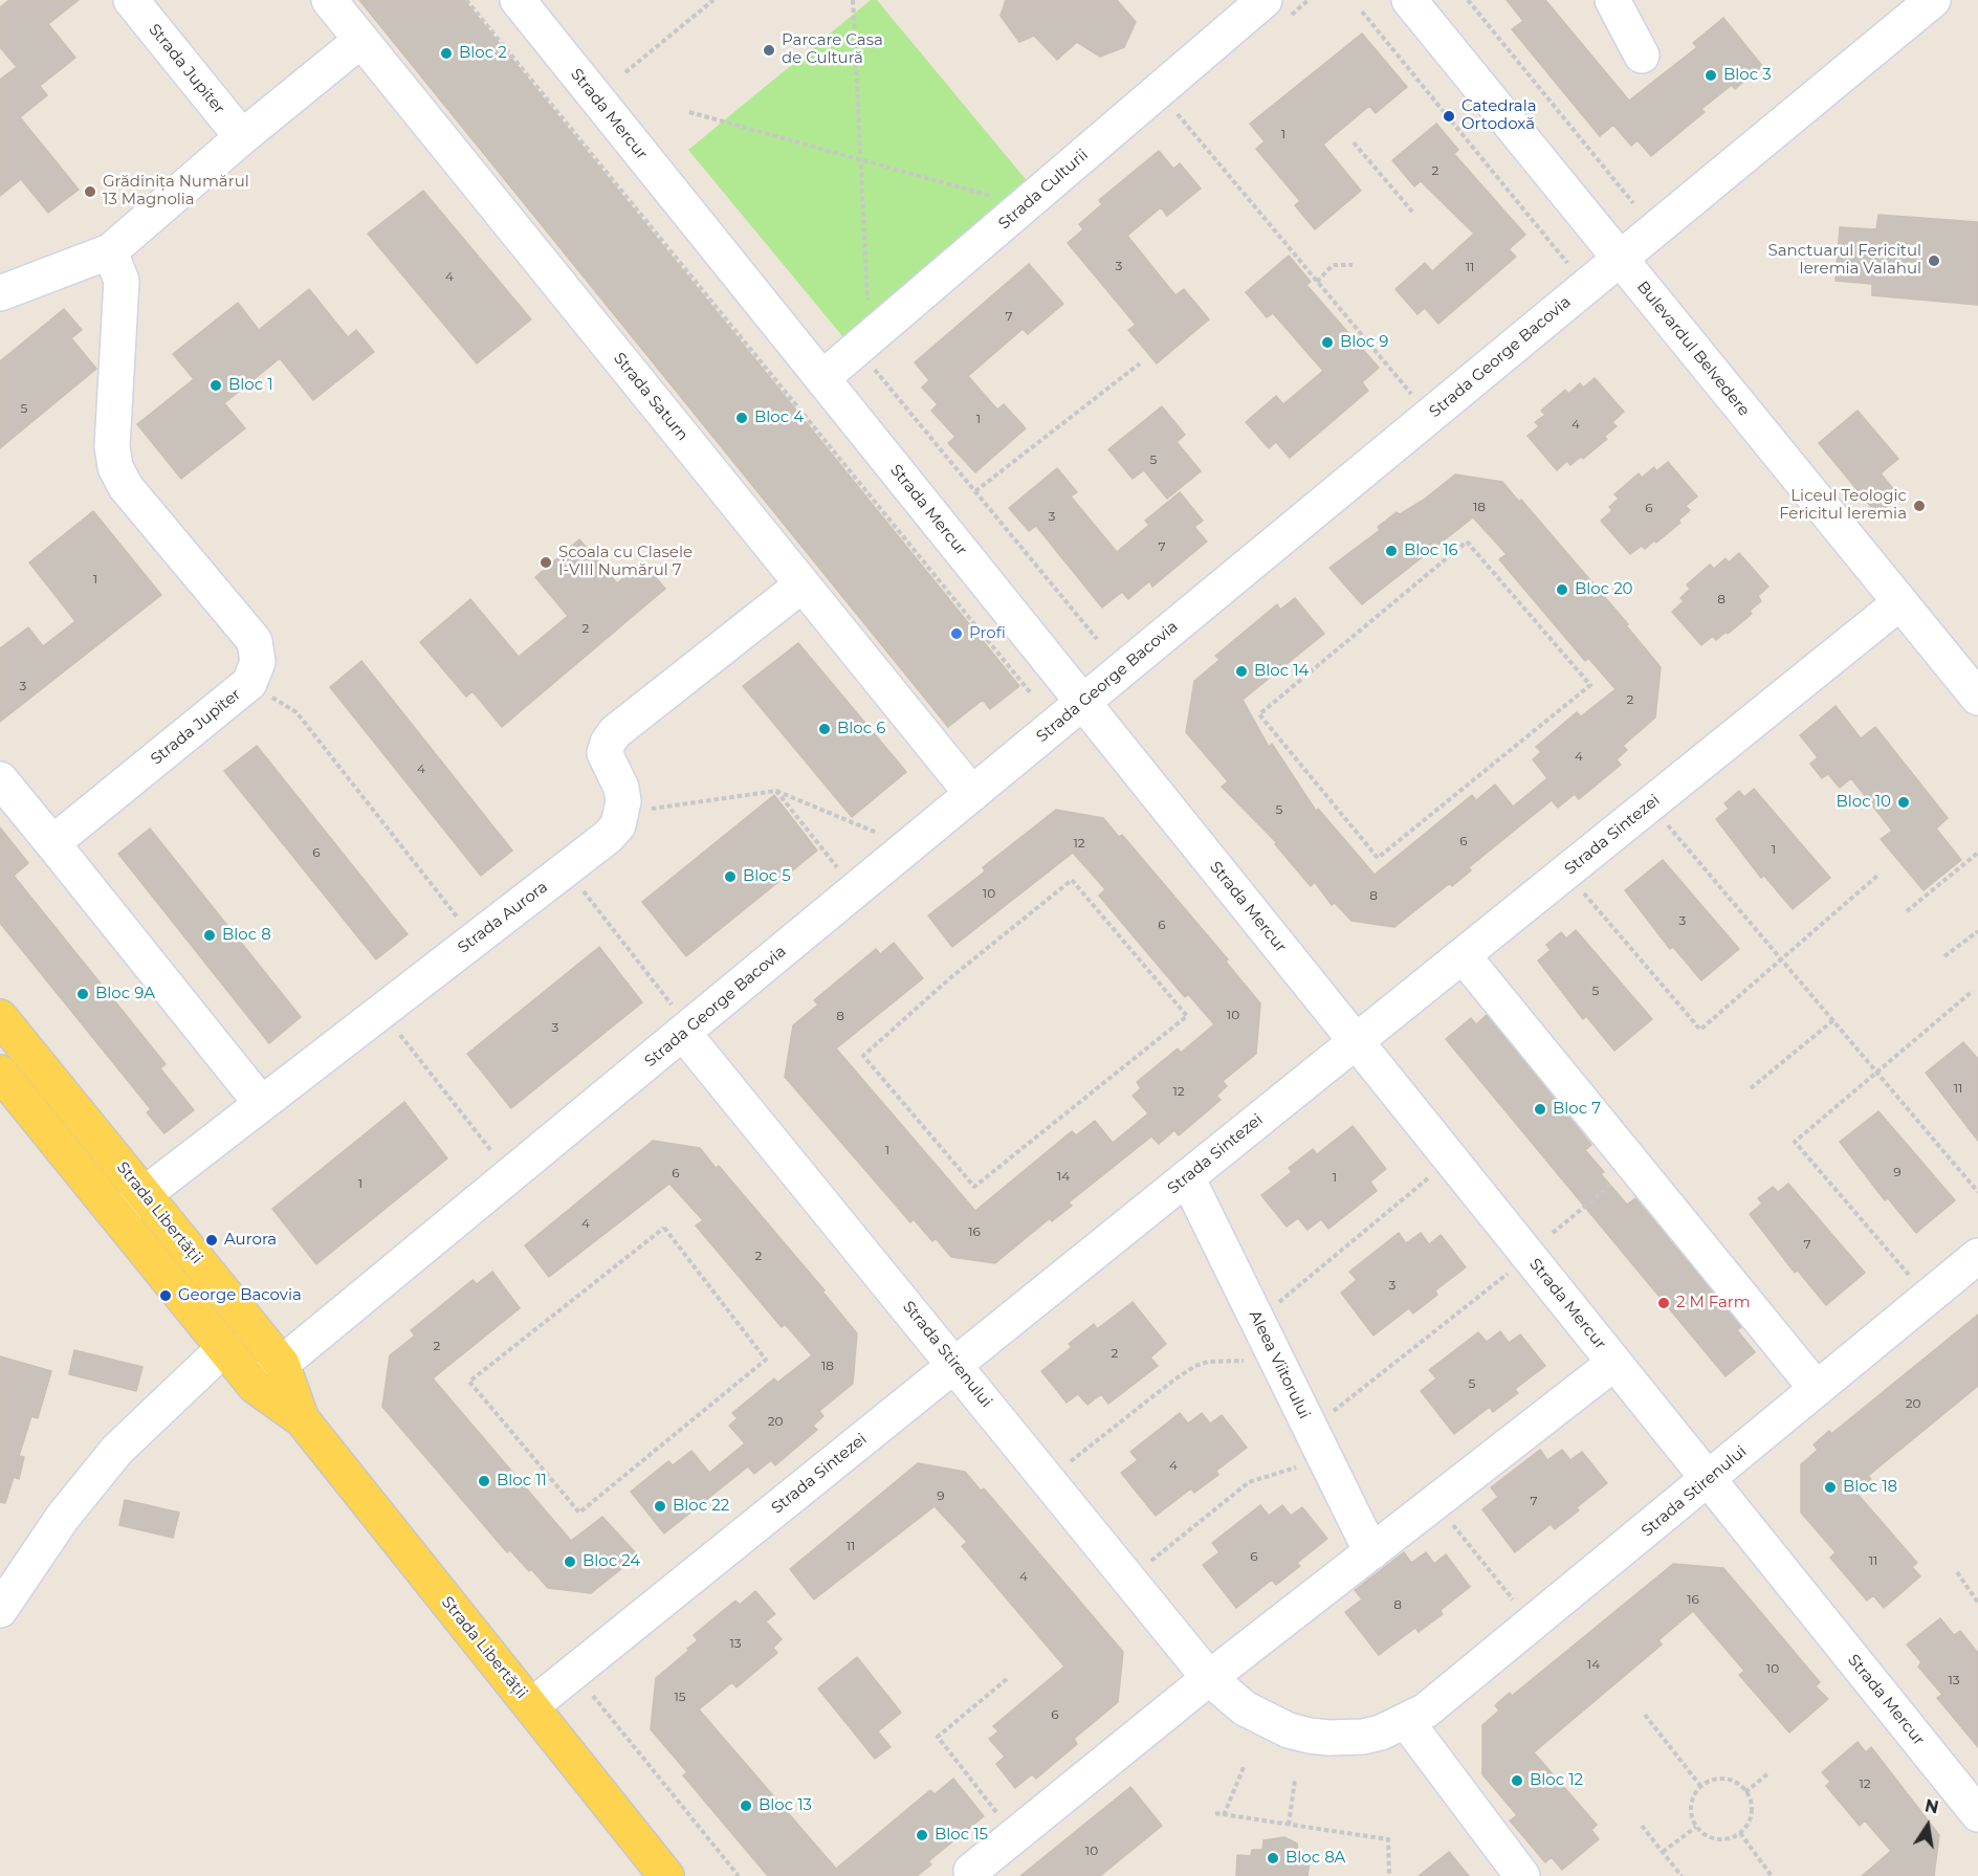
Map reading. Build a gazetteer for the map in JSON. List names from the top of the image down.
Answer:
{
  "streets": {
    "main road": ["Strada Libertății"],
    "street": [
      "Strada Jupiter",
      "Strada Mercur",
      "Strada Culturii",
      "Bulevardul Belvedere",
      "Strada George Bacovia",
      "Strada Saturn",
      "Strada Sintezei",
      "Strada Aurora",
      "Strada Stirenului",
      "Aleea Viitorului"
    ]
  },
  "crossings": [
    ["Strada Mercur", "Strada Culturii"],
    ["Strada Mercur", "Strada George Bacovia"],
    ["Strada Mercur", "Strada Sintezei"],
    ["Strada Mercur", "Strada Stirenului"],
    ["Bulevardul Belvedere", "Strada George Bacovia"],
    ["Bulevardul Belvedere", "Strada Sintezei"],
    ["Strada George Bacovia", "Strada Saturn"],
    ["Strada George Bacovia", "Strada Libertății"],
    ["Strada George Bacovia", "Strada Stirenului"],
    ["Strada Sintezei", "Strada Libertății"],
    ["Strada Sintezei", "Strada Stirenului"],
    ["Strada Sintezei", "Aleea Viitorului"],
    ["Strada Aurora", "Strada Libertății"]
  ],
  "places": [
    "Parcare Casa de Cultură",
    "Bloc 2",
    "Bloc 3",
    "Catedrala Ortodoxă",
    "Grădinița Numărul 13 Magnolia",
    "Sanctuarul Fericitul Ieremia Valahul",
    "Bloc 9",
    "Bloc 1",
    "Bloc 4",
    "Liceul Teologic Fericitul Ieremia",
    "Bloc 16",
    "Școala cu Clasele I-VIII Numărul 7",
    "Bloc 20",
    "Profi",
    "Bloc 14",
    "Bloc 6",
    "Bloc 10",
    "Bloc 5",
    "Bloc 8",
    "Bloc 9A",
    "Bloc 7",
    "Aurora",
    "George Bacovia",
    "2 M Farm",
    "Bloc 11",
    "Bloc 18",
    "Bloc 22",
    "Bloc 24",
    "Bloc 12",
    "Bloc 13",
    "Bloc 15",
    "Bloc 8A"
  ],
  "house_numbers": [
    "1",
    "2",
    "3",
    "11",
    "4",
    "7",
    "5",
    "1",
    "4",
    "5",
    "18",
    "6",
    "3",
    "7",
    "1",
    "8",
    "2",
    "3",
    "2",
    "4",
    "4",
    "5",
    "6",
    "12",
    "1",
    "6",
    "10",
    "8",
    "3",
    "6",
    "5",
    "10",
    "8",
    "3",
    "11",
    "12",
    "1",
    "9",
    "6",
    "14",
    "1",
    "1",
    "4",
    "16",
    "7",
    "2",
    "3",
    "2",
    "2",
    "18",
    "5",
    "20",
    "20",
    "4",
    "9",
    "7",
    "11",
    "6",
    "11",
    "4",
    "16",
    "8",
    "13",
    "14",
    "10",
    "13",
    "15",
    "6",
    "12",
    "10"
  ],
  "north": "top"
}
